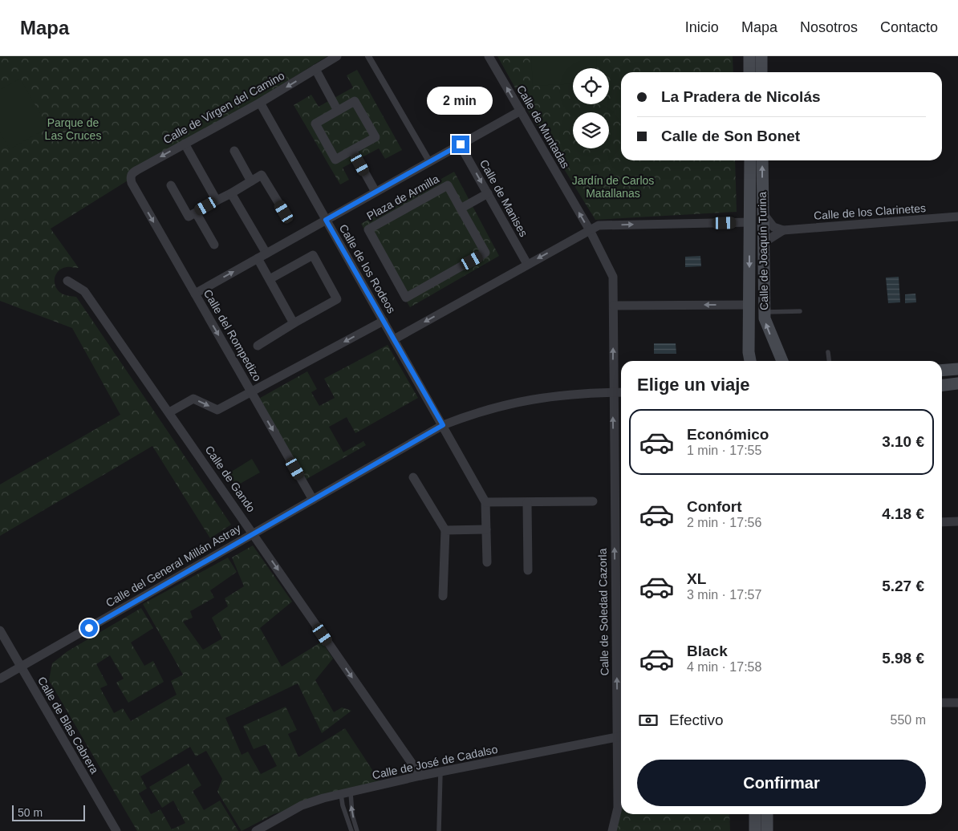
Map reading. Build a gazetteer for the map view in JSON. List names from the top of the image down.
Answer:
{
  "streets": {
    "main road": ["Calle de Joaquín Turina"],
    "street": [
      "Calle de Virgen del Camino",
      "Calle de Muntadas",
      "Plaza de Armilla",
      "Calle de Manises",
      "Calle de los Clarinetes",
      "Calle de los Rodeos",
      "Calle del Rompedizo",
      "Calle de Gando",
      "Calle del General Millán Astray",
      "Calle de Soledad Cazorla",
      "Calle de Blas Cabrera",
      "Calle de José de Cadalso"
    ]
  },
  "crossings": [
    ["Calle de Virgen del Camino", "Calle de los Rodeos"],
    ["Calle de Virgen del Camino", "Calle del Rompedizo"],
    ["Calle de Muntadas", "Calle del General Millán Astray"],
    ["Calle de Muntadas", "Calle de Soledad Cazorla"],
    ["Calle de los Rodeos", "Calle del General Millán Astray"],
    ["Calle del Rompedizo", "Calle del General Millán Astray"],
    ["Calle de Gando", "Calle del General Millán Astray"],
    ["Calle de Gando", "Calle de José de Cadalso"],
    ["Calle del General Millán Astray", "Calle de Soledad Cazorla"],
    ["Calle del General Millán Astray", "Calle de Blas Cabrera"],
    ["Calle de Soledad Cazorla", "Calle de José de Cadalso"]
  ],
  "one_way": [
    "Calle de Virgen del Camino",
    "Calle de Muntadas",
    "Calle de Manises",
    "Calle de Gando",
    "Calle de Soledad Cazorla"
  ],
  "parks": ["Parque de Las Cruces", "Jardín de Carlos Matallanas"],
  "scale_bar": "50 m",
  "page": {
    "header": "Mapa",
    "nav": [
      "Inicio",
      "Mapa",
      "Nosotros",
      "Contacto"
    ],
    "banner": ["La Pradera de Nicolás", "Calle de Son Bonet"],
    "bubble": "2 min",
    "heading": "Elige un viaje",
    "list": [
      {
        "name": "Económico",
        "note": "1 min · 17:55",
        "value": "3.10 €"
      },
      {
        "name": "Confort",
        "note": "2 min · 17:56",
        "value": "4.18 €"
      },
      {
        "name": "XL",
        "note": "3 min · 17:57",
        "value": "5.27 €"
      },
      {
        "name": "Black",
        "note": "4 min · 17:58",
        "value": "5.98 €"
      }
    ],
    "pay": ["Efectivo", "550 m"],
    "buttons": "Confirmar",
    "scale": "50 m"
  }
}
